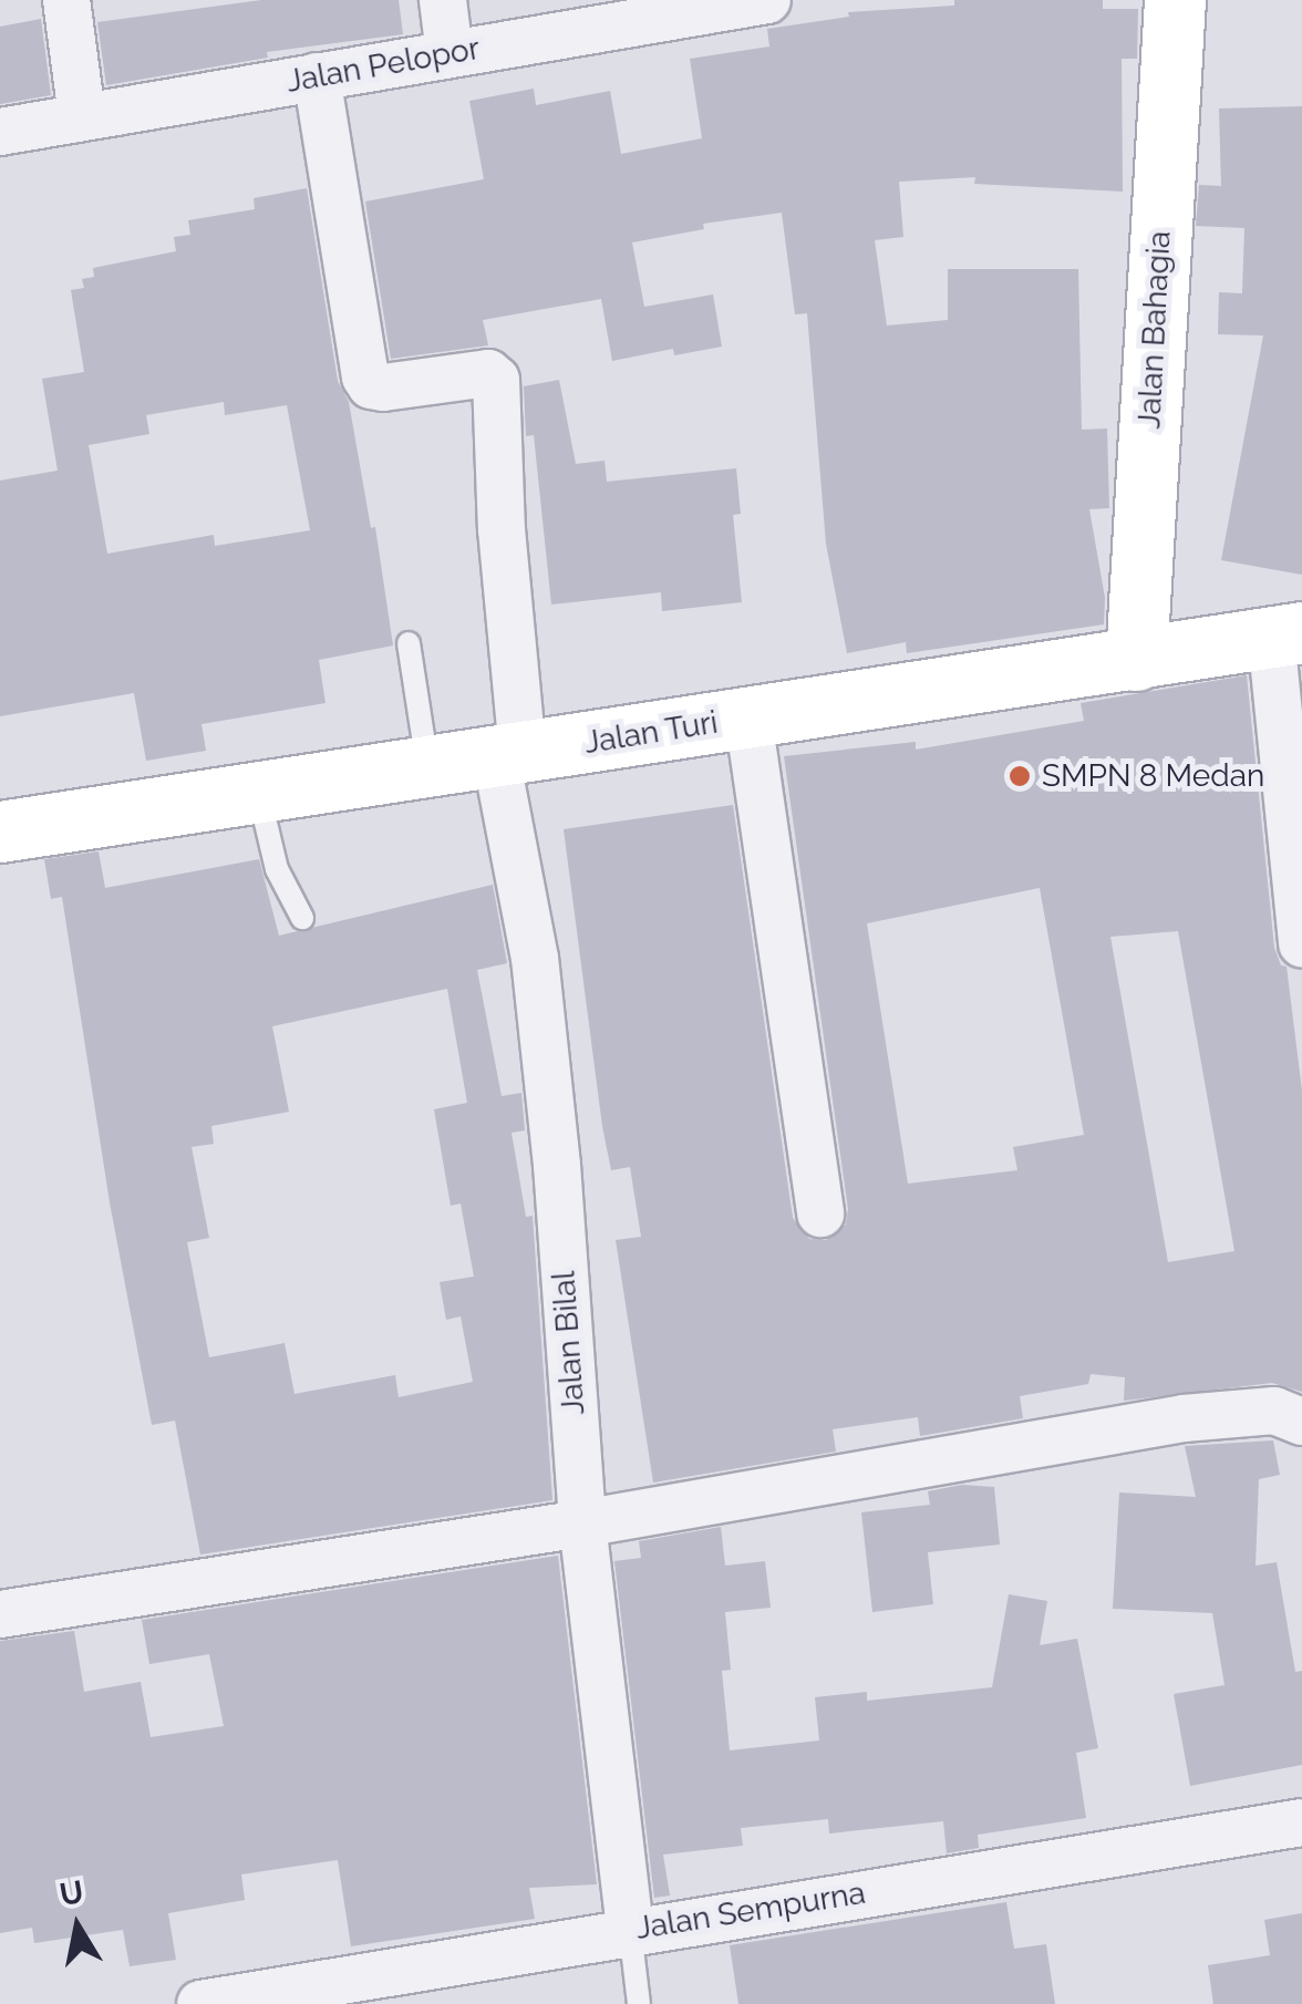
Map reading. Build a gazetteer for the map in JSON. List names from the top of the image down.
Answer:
{
  "streets": {
    "main road": ["Jalan Bahagia", "Jalan Turi"],
    "street": ["Jalan Pelopor", "Jalan Bilal", "Jalan Sempurna"]
  },
  "crossings": [
    ["Jalan Pelopor", "Jalan Bilal"],
    ["Jalan Bahagia", "Jalan Turi"],
    ["Jalan Turi", "Jalan Bilal"],
    ["Jalan Bilal", "Jalan Sempurna"]
  ],
  "places": ["SMPN 8 Medan"],
  "north": "top"
}
